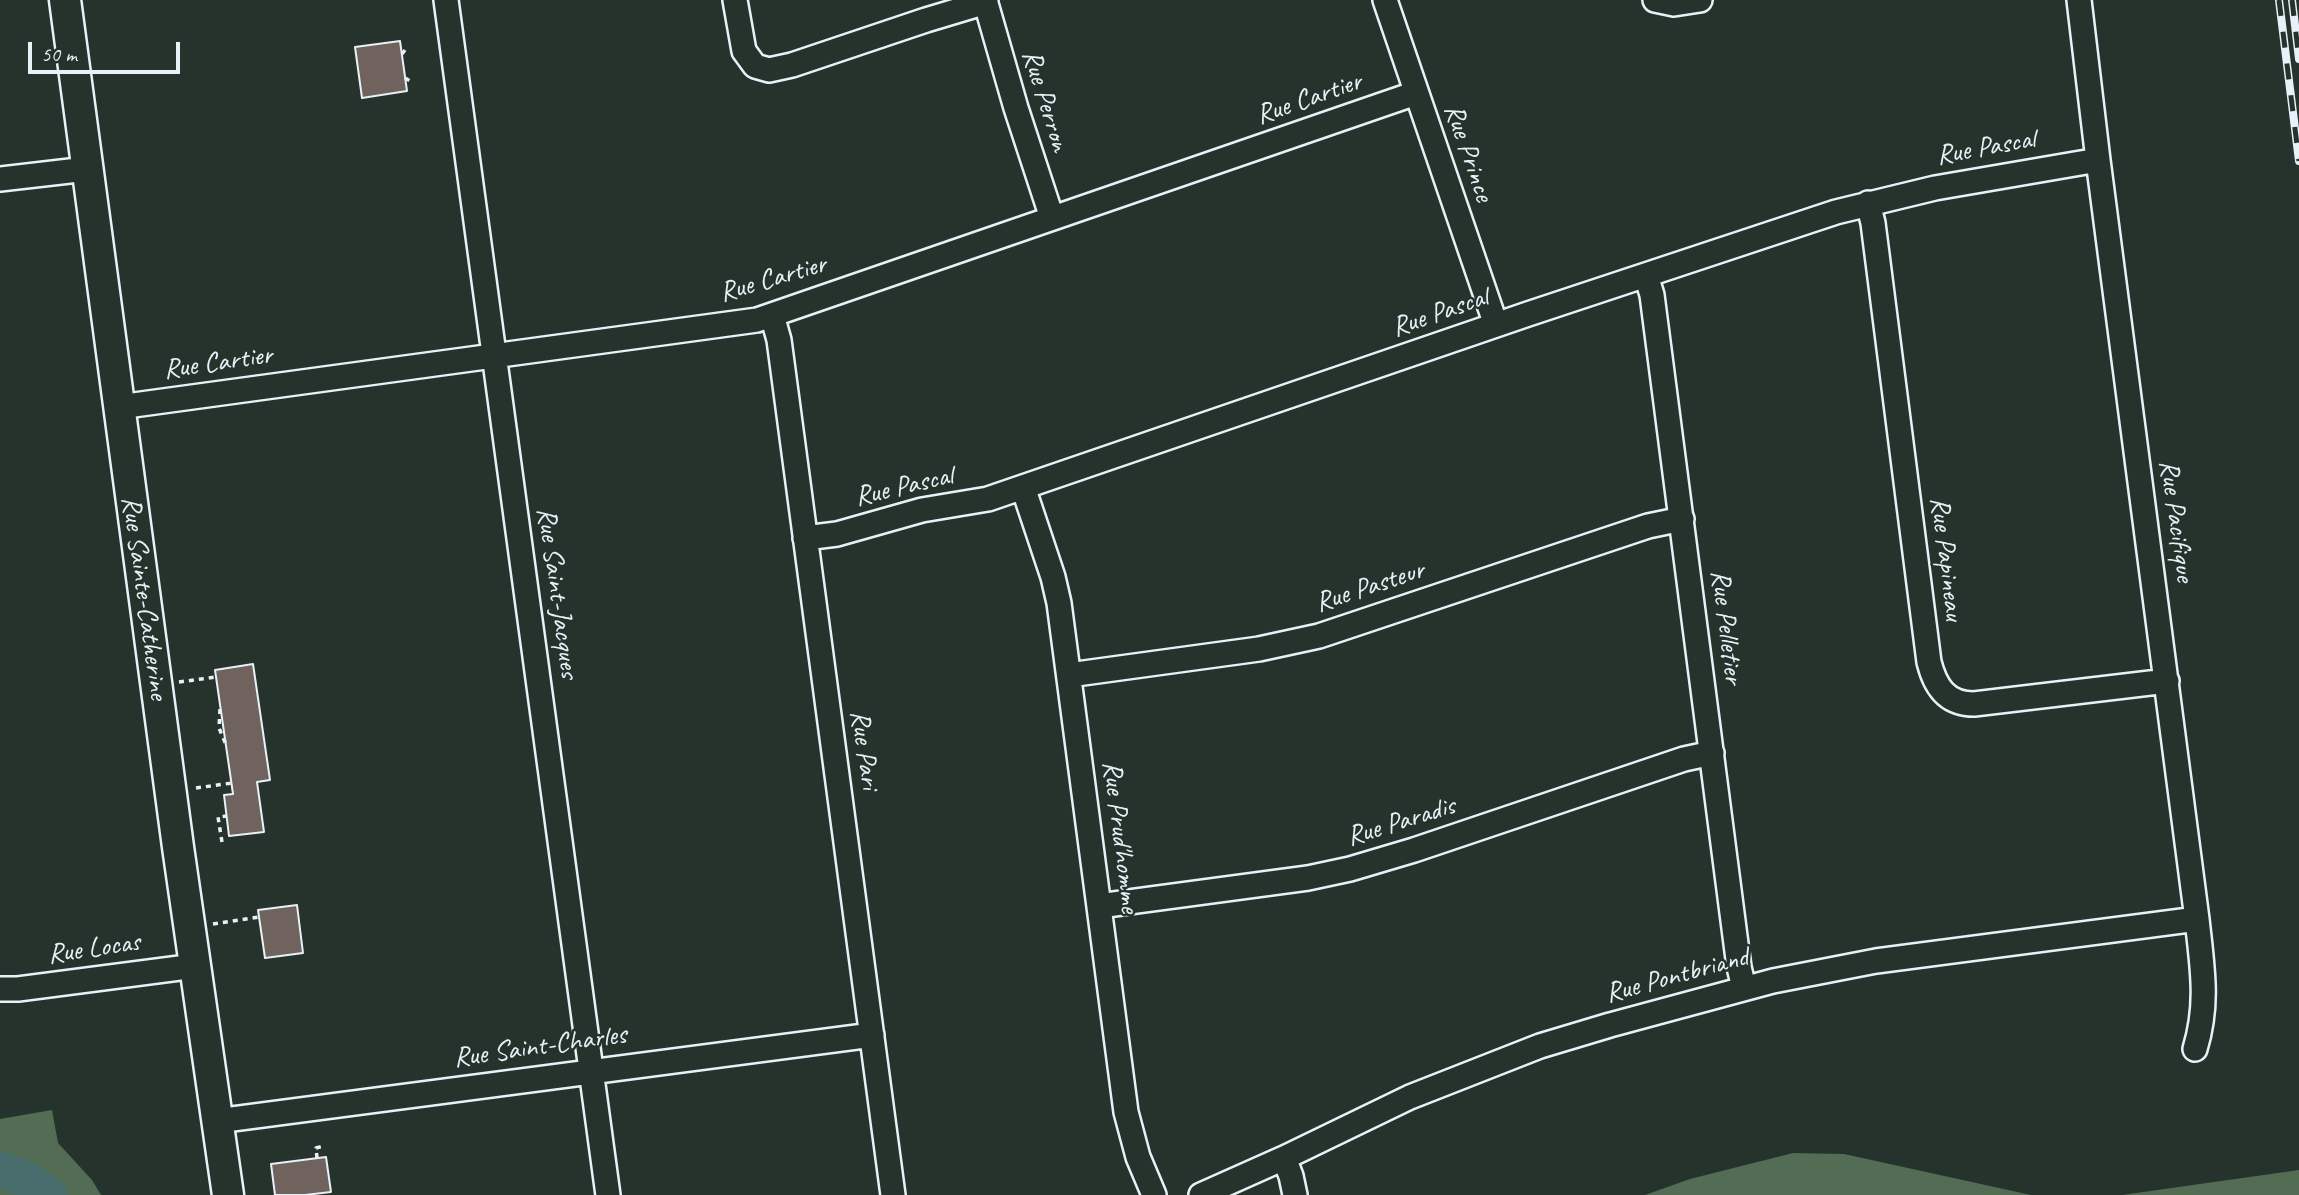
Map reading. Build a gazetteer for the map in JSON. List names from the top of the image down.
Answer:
{
  "streets": {
    "street": [
      "Rue Cartier",
      "Rue Perron",
      "Rue Pascal",
      "Rue Prince",
      "Rue Pacifique",
      "Rue Papineau",
      "Rue Pasteur",
      "Rue Saint-Jacques",
      "Rue Sainte-Catherine",
      "Rue Pelletier",
      "Rue Pari",
      "Rue Paradis",
      "Rue Prud'homme",
      "Rue Locas",
      "Rue Pontbriand",
      "Rue Saint-Charles"
    ]
  },
  "crossings": [
    ["Rue Cartier", "Rue Perron"],
    ["Rue Cartier", "Rue Prince"],
    ["Rue Cartier", "Rue Saint-Jacques"],
    ["Rue Cartier", "Rue Sainte-Catherine"],
    ["Rue Cartier", "Rue Pari"],
    ["Rue Pascal", "Rue Prince"],
    ["Rue Pascal", "Rue Pacifique"],
    ["Rue Pascal", "Rue Papineau"],
    ["Rue Pascal", "Rue Pelletier"],
    ["Rue Pascal", "Rue Pari"],
    ["Rue Pascal", "Rue Prud'homme"],
    ["Rue Pacifique", "Rue Papineau"],
    ["Rue Pacifique", "Rue Pontbriand"],
    ["Rue Pasteur", "Rue Pelletier"],
    ["Rue Pasteur", "Rue Prud'homme"],
    ["Rue Saint-Jacques", "Rue Saint-Charles"],
    ["Rue Sainte-Catherine", "Rue Locas"],
    ["Rue Sainte-Catherine", "Rue Saint-Charles"],
    ["Rue Pelletier", "Rue Paradis"],
    ["Rue Pelletier", "Rue Pontbriand"],
    ["Rue Pari", "Rue Saint-Charles"],
    ["Rue Paradis", "Rue Prud'homme"]
  ],
  "scale_bar": "50 m"
}
